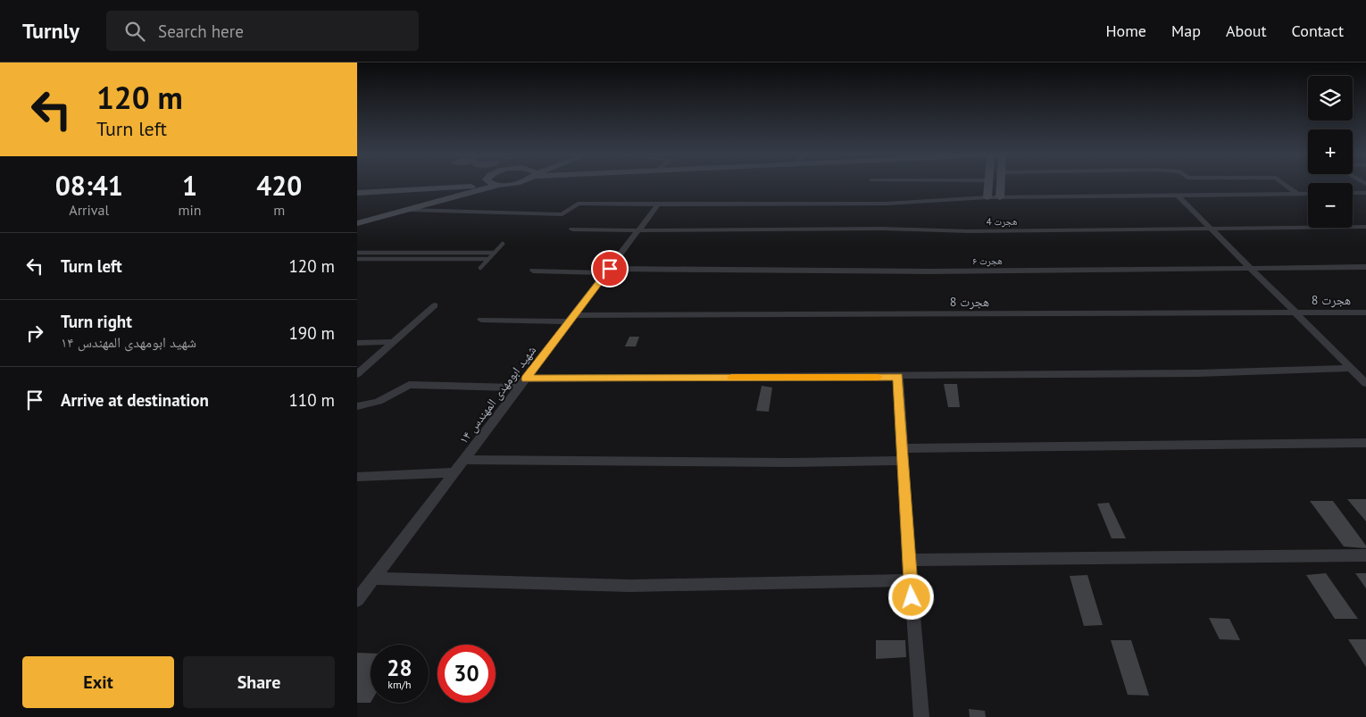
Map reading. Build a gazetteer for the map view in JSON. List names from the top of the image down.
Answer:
{
  "streets": {
    "street": [
      "هجرت 4",
      "هجرت ۶",
      "هجرت 8",
      "شهید ابومهدی المهندس ۱۴"
    ]
  },
  "crossings": [
    ["هجرت 4", "شهید ابومهدی المهندس ۱۴"],
    ["هجرت ۶", "شهید ابومهدی المهندس ۱۴"],
    ["هجرت 8", "شهید ابومهدی المهندس ۱۴"]
  ],
  "page": {
    "header": "Turnly",
    "search": "Search here",
    "nav": [
      "Home",
      "Map",
      "About",
      "Contact"
    ],
    "turn": ["120 m", "Turn left"],
    "map_buttons": ["+", "−"],
    "eta": [
      "08:41",
      "Arrival",
      "1",
      "min",
      "420",
      "m"
    ],
    "list": [
      {
        "name": "Turn left",
        "value": "120 m"
      },
      {
        "name": "Turn right",
        "note": "شهید ابومهدی المهندس ۱۴",
        "value": "190 m"
      },
      {
        "name": "Arrive at destination",
        "value": "110 m"
      }
    ],
    "speed": "28 km/h",
    "limit": "30",
    "buttons": ["Exit", "Share"]
  }
}
